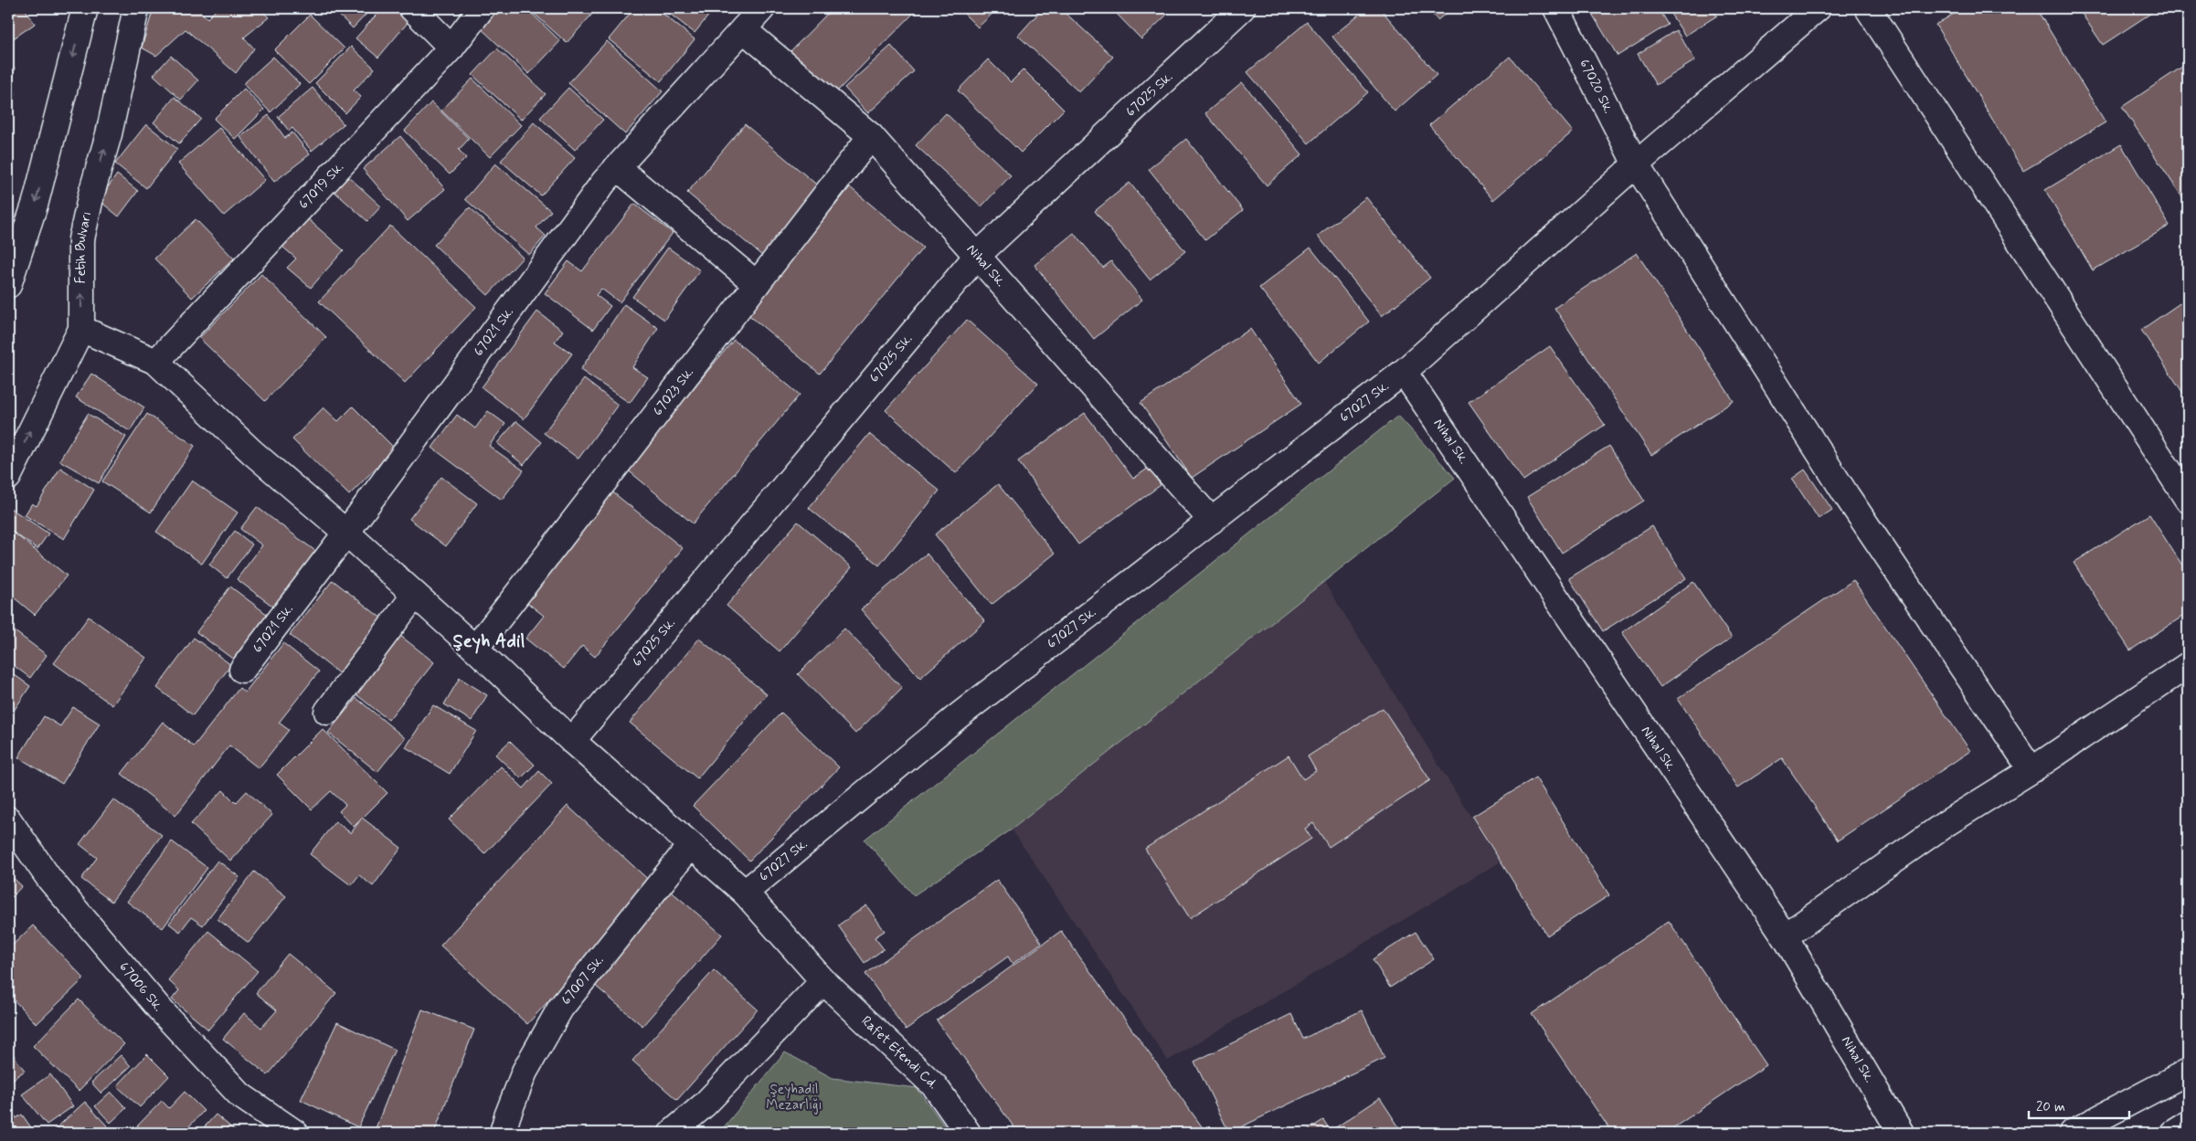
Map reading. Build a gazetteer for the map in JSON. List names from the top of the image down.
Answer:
{
  "streets": {
    "street": [
      "67020 Sk.",
      "67025 Sk.",
      "67019 Sk.",
      "Fetih Bulvarı",
      "Nihal Sk.",
      "67021 Sk.",
      "67023 Sk.",
      "67027 Sk.",
      "67007 Sk.",
      "67006 Sk.",
      "Rafet Efendi Cd."
    ]
  },
  "crossings": [
    ["67020 Sk.", "67027 Sk."],
    ["67025 Sk.", "Nihal Sk."],
    ["67025 Sk.", "Rafet Efendi Cd."],
    ["67019 Sk.", "Rafet Efendi Cd."],
    ["Nihal Sk.", "67021 Sk."],
    ["Nihal Sk.", "67023 Sk."],
    ["Nihal Sk.", "67027 Sk."],
    ["67021 Sk.", "Rafet Efendi Cd."],
    ["67023 Sk.", "Rafet Efendi Cd."],
    ["67027 Sk.", "Rafet Efendi Cd."],
    ["67007 Sk.", "Rafet Efendi Cd."]
  ],
  "districts": ["Şeyh Adil"],
  "parks": ["Şeyhadil Mezarlığı"],
  "scale_bar": "20 m"
}
